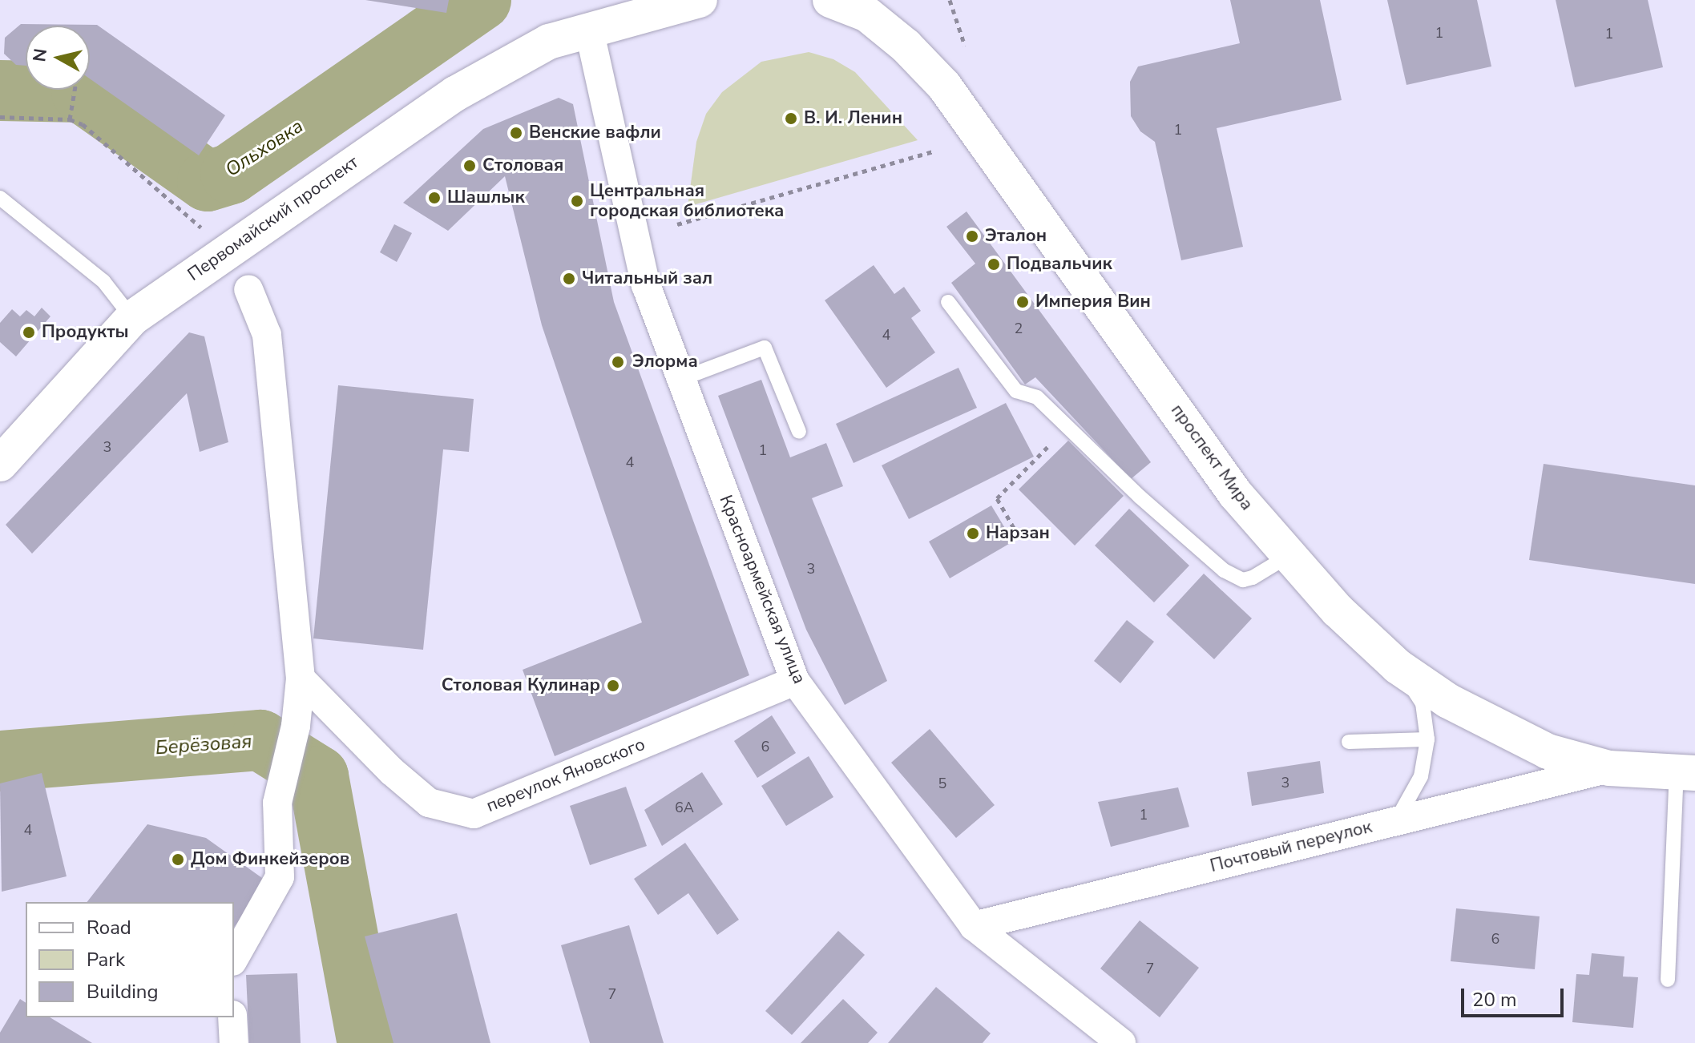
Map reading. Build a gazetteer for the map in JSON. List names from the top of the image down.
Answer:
{
  "streets": {
    "street": [
      "Первомайский проспект",
      "проспект Мира",
      "Красноармейская улица",
      "переулок Яновского",
      "Почтовый переулок"
    ]
  },
  "crossings": [
    ["Первомайский проспект", "Красноармейская улица"],
    ["проспект Мира", "Почтовый переулок"],
    ["Красноармейская улица", "переулок Яновского"],
    ["Красноармейская улица", "Почтовый переулок"]
  ],
  "water": ["Ольховка", "Берёзовая"],
  "places": [
    "В. И. Ленин",
    "Венские вафли",
    "Столовая",
    "Шашлык",
    "Центральная городская библиотека",
    "Эталон",
    "Подвальчик",
    "Читальный зал",
    "Империя Вин",
    "Продукты",
    "Элорма",
    "Нарзан",
    "Столовая Кулинар",
    "Дом Финкейзеров"
  ],
  "house_numbers": [
    "1",
    "1",
    "1",
    "2",
    "4",
    "3",
    "1",
    "4",
    "3",
    "6",
    "3",
    "5",
    "6А",
    "1",
    "4",
    "6",
    "7",
    "7"
  ],
  "legend": ["Road", "Park", "Building"],
  "scale_bar": "20 m",
  "north": "left"
}
